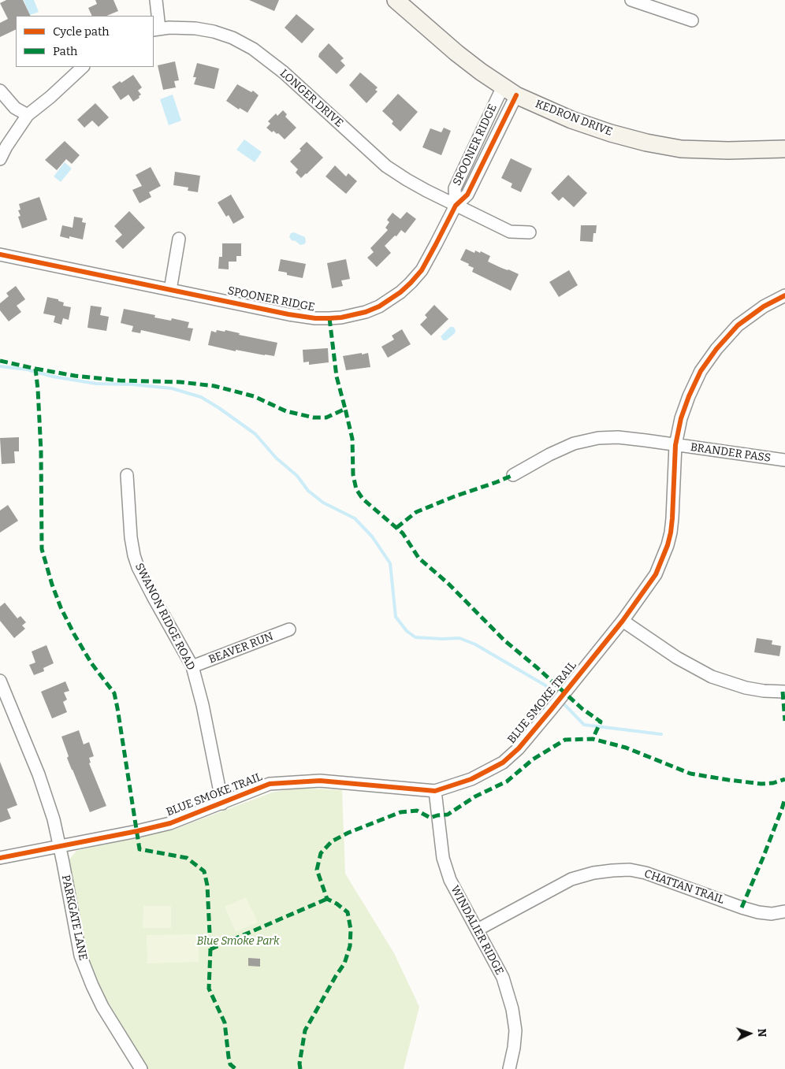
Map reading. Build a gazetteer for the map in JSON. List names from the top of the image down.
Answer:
{
  "streets": {
    "street": [
      "LONGER DRIVE",
      "KEDRON DRIVE",
      "SPOONER RIDGE",
      "BRANDER PASS",
      "SWANON RIDGE ROAD",
      "BEAVER RUN",
      "BLUE SMOKE TRAIL",
      "CHATTAN TRAIL",
      "PARKGATE LANE",
      "WINDALIER RIDGE"
    ]
  },
  "crossings": [
    ["LONGER DRIVE", "SPOONER RIDGE"],
    ["KEDRON DRIVE", "SPOONER RIDGE"],
    ["BRANDER PASS", "BLUE SMOKE TRAIL"],
    ["SWANON RIDGE ROAD", "BEAVER RUN"],
    ["SWANON RIDGE ROAD", "BLUE SMOKE TRAIL"],
    ["BLUE SMOKE TRAIL", "PARKGATE LANE"],
    ["BLUE SMOKE TRAIL", "WINDALIER RIDGE"],
    ["CHATTAN TRAIL", "WINDALIER RIDGE"]
  ],
  "parks": ["Blue Smoke Park"],
  "legend": ["Cycle path", "Path"],
  "north": "right"
}
